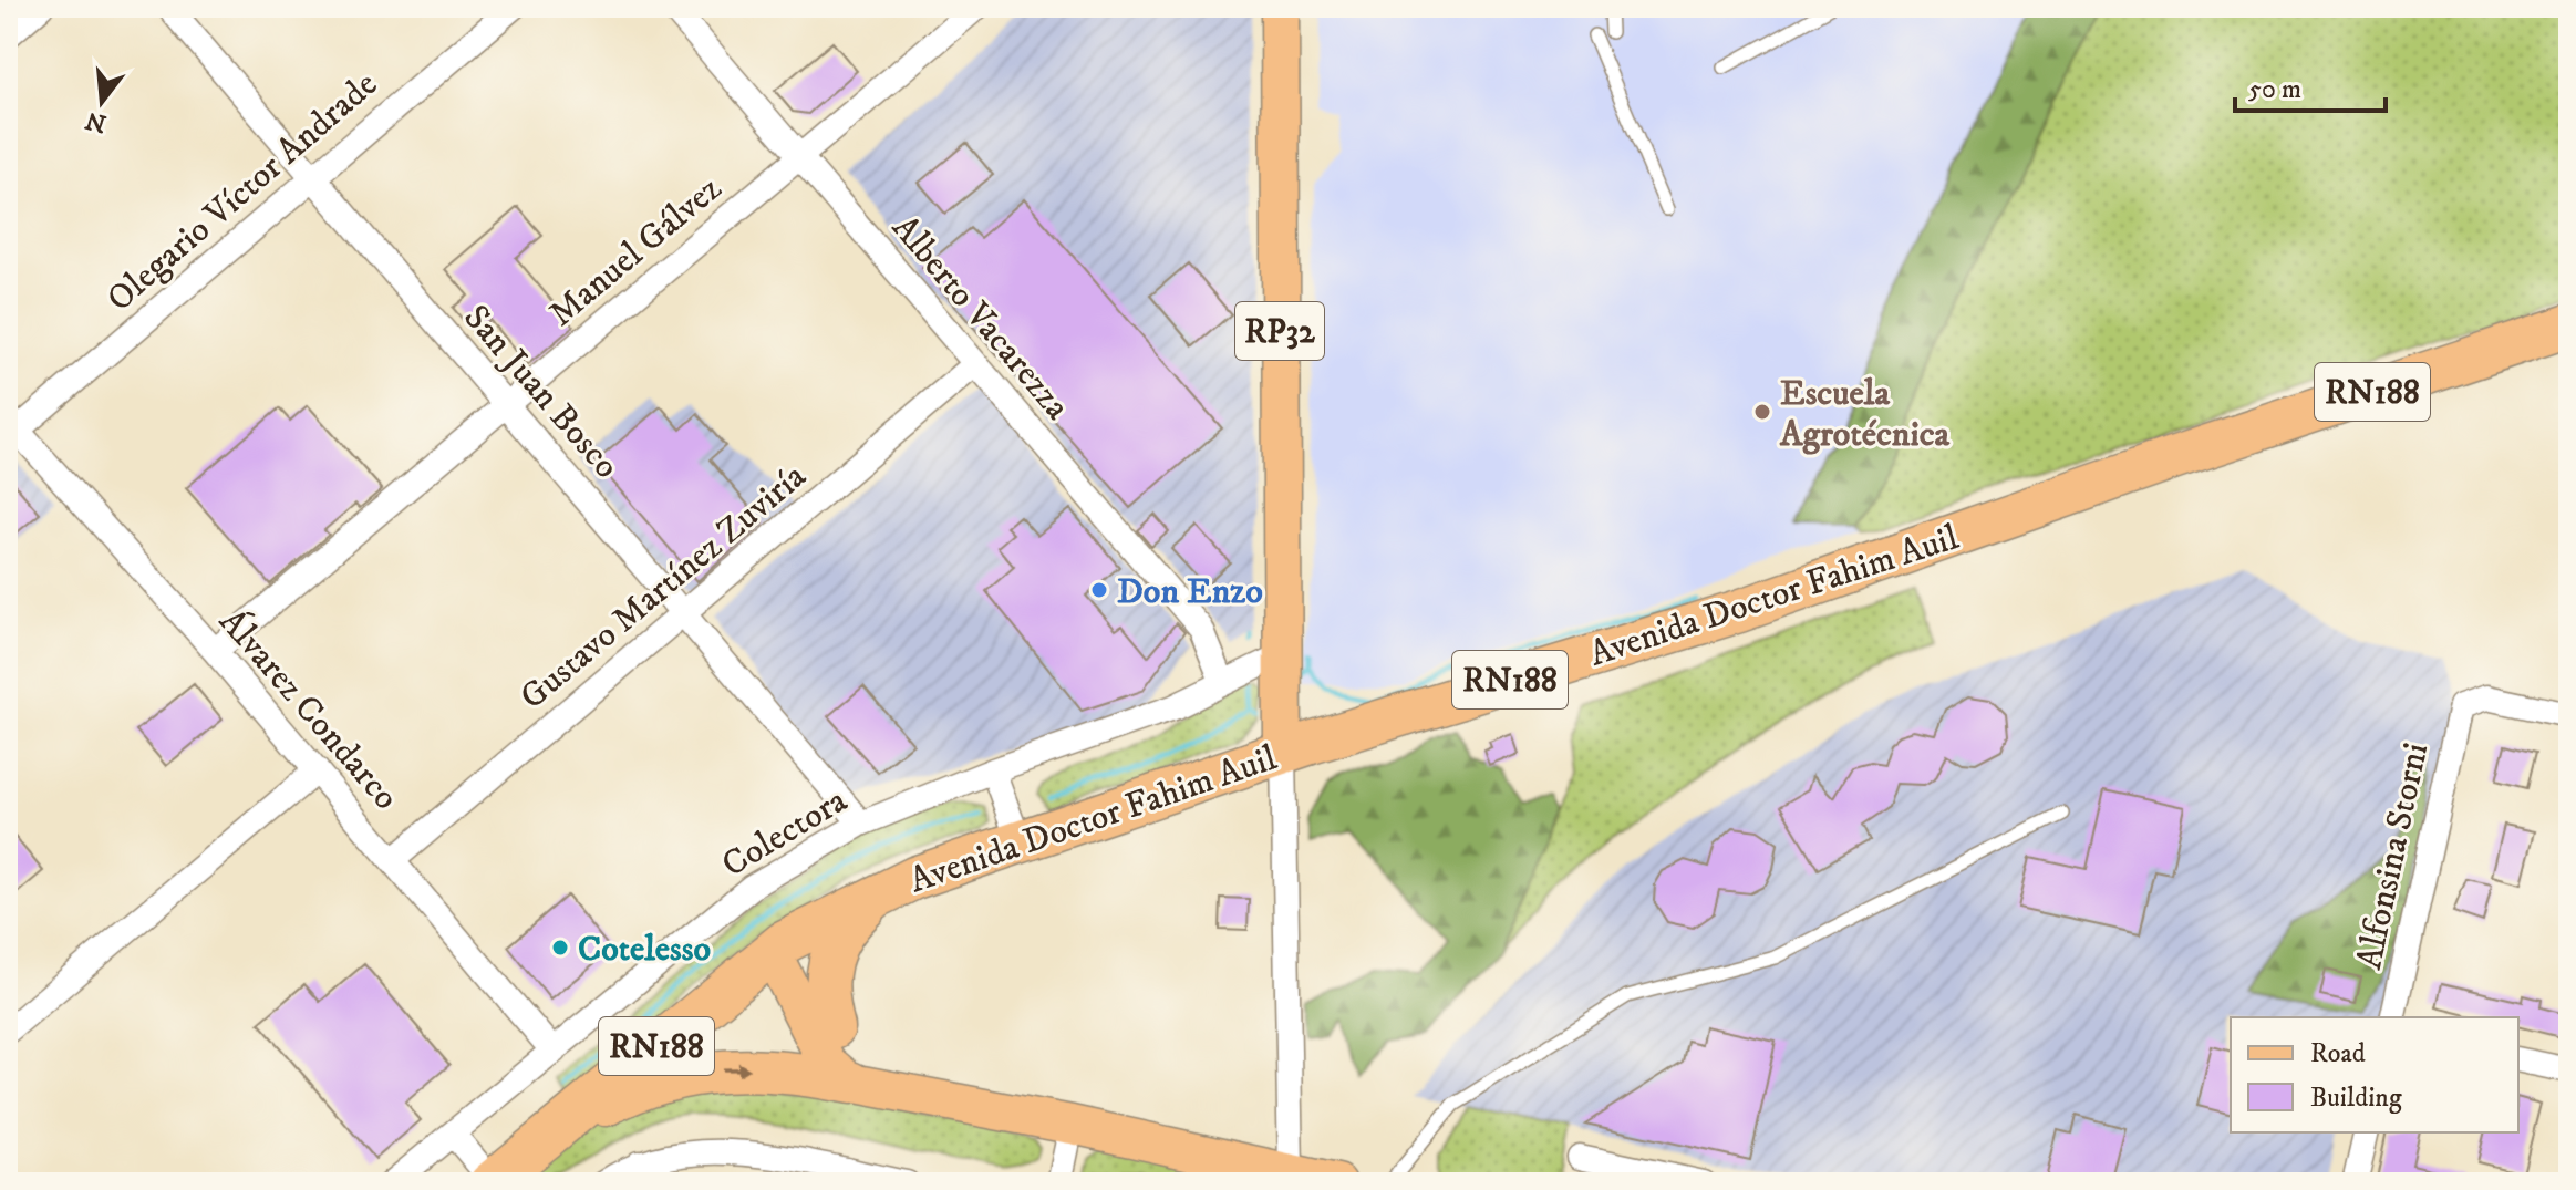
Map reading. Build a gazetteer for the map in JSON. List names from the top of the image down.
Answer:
{
  "streets": {
    "highway": ["RN188", "Avenida Doctor Fahim Auil"],
    "main road": ["RP32"],
    "street": [
      "Olegario Víctor Andrade",
      "Manuel Gálvez",
      "Alberto Vacarezza",
      "San Juan Bosco",
      "Gustavo Martínez Zuviría",
      "Álvarez Condarco",
      "Colectora",
      "Alfonsina Storni"
    ]
  },
  "crossings": [
    ["Olegario Víctor Andrade", "San Juan Bosco"],
    ["Olegario Víctor Andrade", "Álvarez Condarco"],
    ["Manuel Gálvez", "Alberto Vacarezza"],
    ["Manuel Gálvez", "San Juan Bosco"],
    ["Manuel Gálvez", "Álvarez Condarco"],
    ["Alberto Vacarezza", "Gustavo Martínez Zuviría"],
    ["Alberto Vacarezza", "Colectora"],
    ["RP32", "Avenida Doctor Fahim Auil"],
    ["RP32", "Colectora"],
    ["San Juan Bosco", "Gustavo Martínez Zuviría"],
    ["San Juan Bosco", "Colectora"],
    ["RN188", "Avenida Doctor Fahim Auil"],
    ["Gustavo Martínez Zuviría", "Álvarez Condarco"],
    ["Álvarez Condarco", "Colectora"]
  ],
  "places": ["Escuela Agrotécnica", "Don Enzo", "Cotelesso"],
  "legend": ["Road", "Building"],
  "scale_bar": "50 m",
  "north": "bottom"
}
